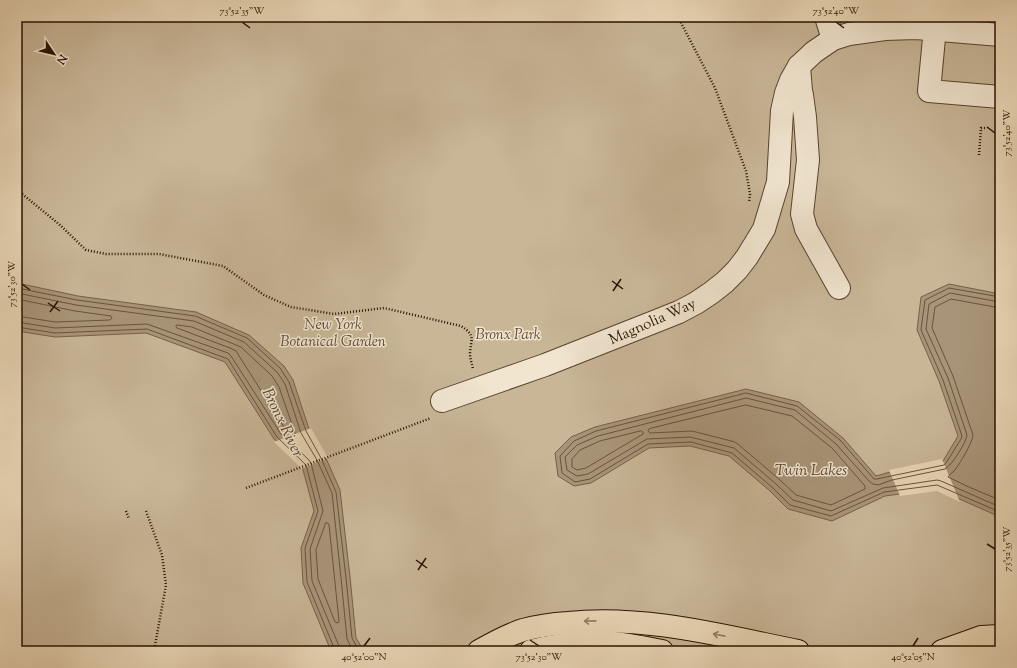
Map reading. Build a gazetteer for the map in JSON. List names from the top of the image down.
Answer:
{
  "streets": {
    "lane": ["Magnolia Way"]
  },
  "water": ["Bronx River", "Twin Lakes"],
  "parks": ["New York Botanical Garden", "Bronx Park"],
  "north": "bottom right",
  "coordinates": [
    "73°52'35\"W",
    "73°52'40\"W",
    "73°52'30\"W",
    "40°52'00\"N",
    "40°52'05\"N"
  ]
}
